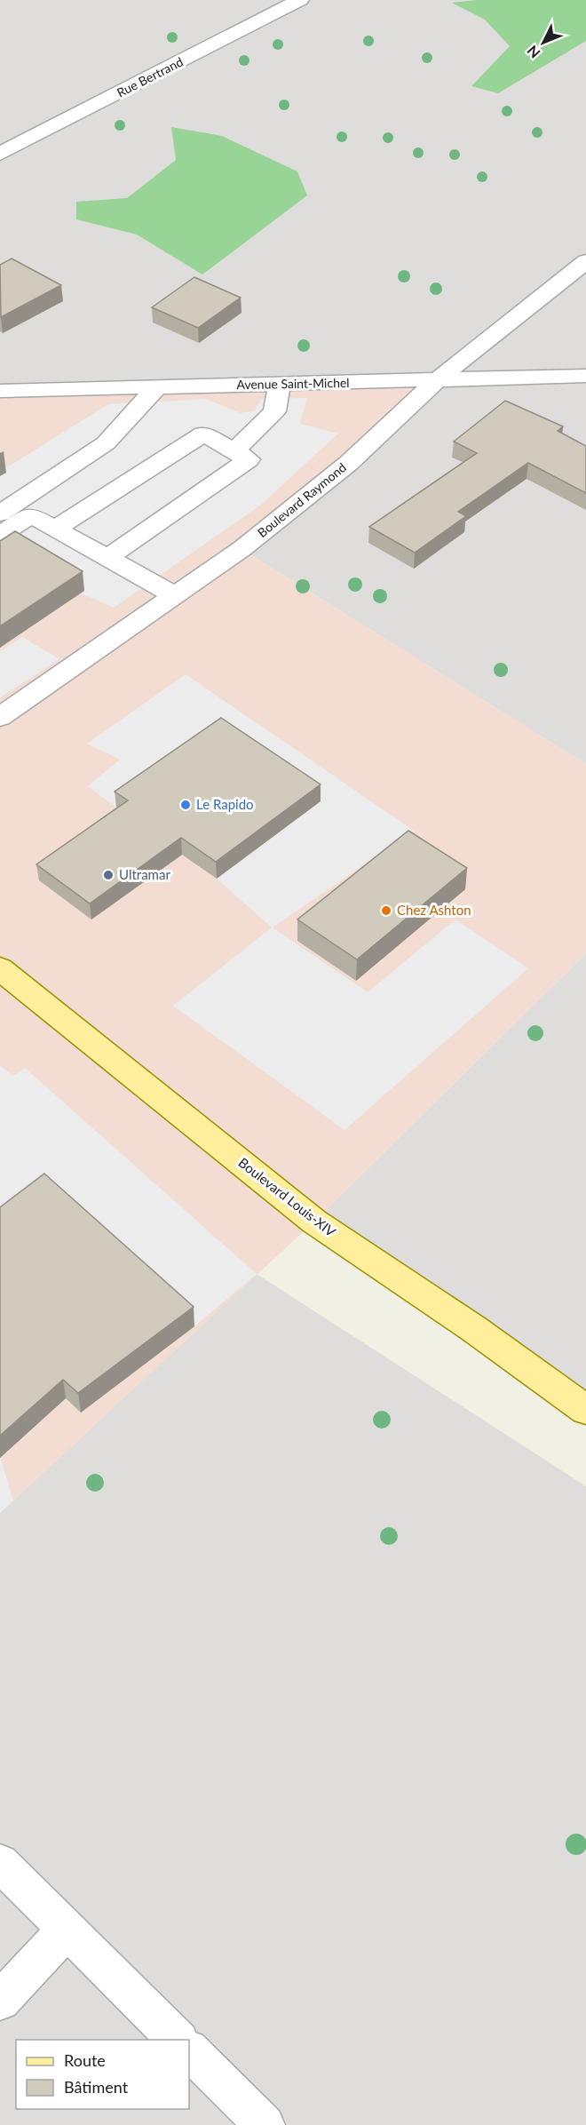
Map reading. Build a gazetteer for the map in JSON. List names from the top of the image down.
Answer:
{
  "streets": {
    "main road": ["Boulevard Louis-XIV"],
    "street": ["Rue Bertrand", "Avenue Saint-Michel", "Boulevard Raymond"]
  },
  "crossings": [
    ["Avenue Saint-Michel", "Boulevard Raymond"]
  ],
  "places": ["Le Rapido", "Ultramar", "Chez Ashton"],
  "legend": ["Route", "Bâtiment"],
  "north": "bottom left"
}
